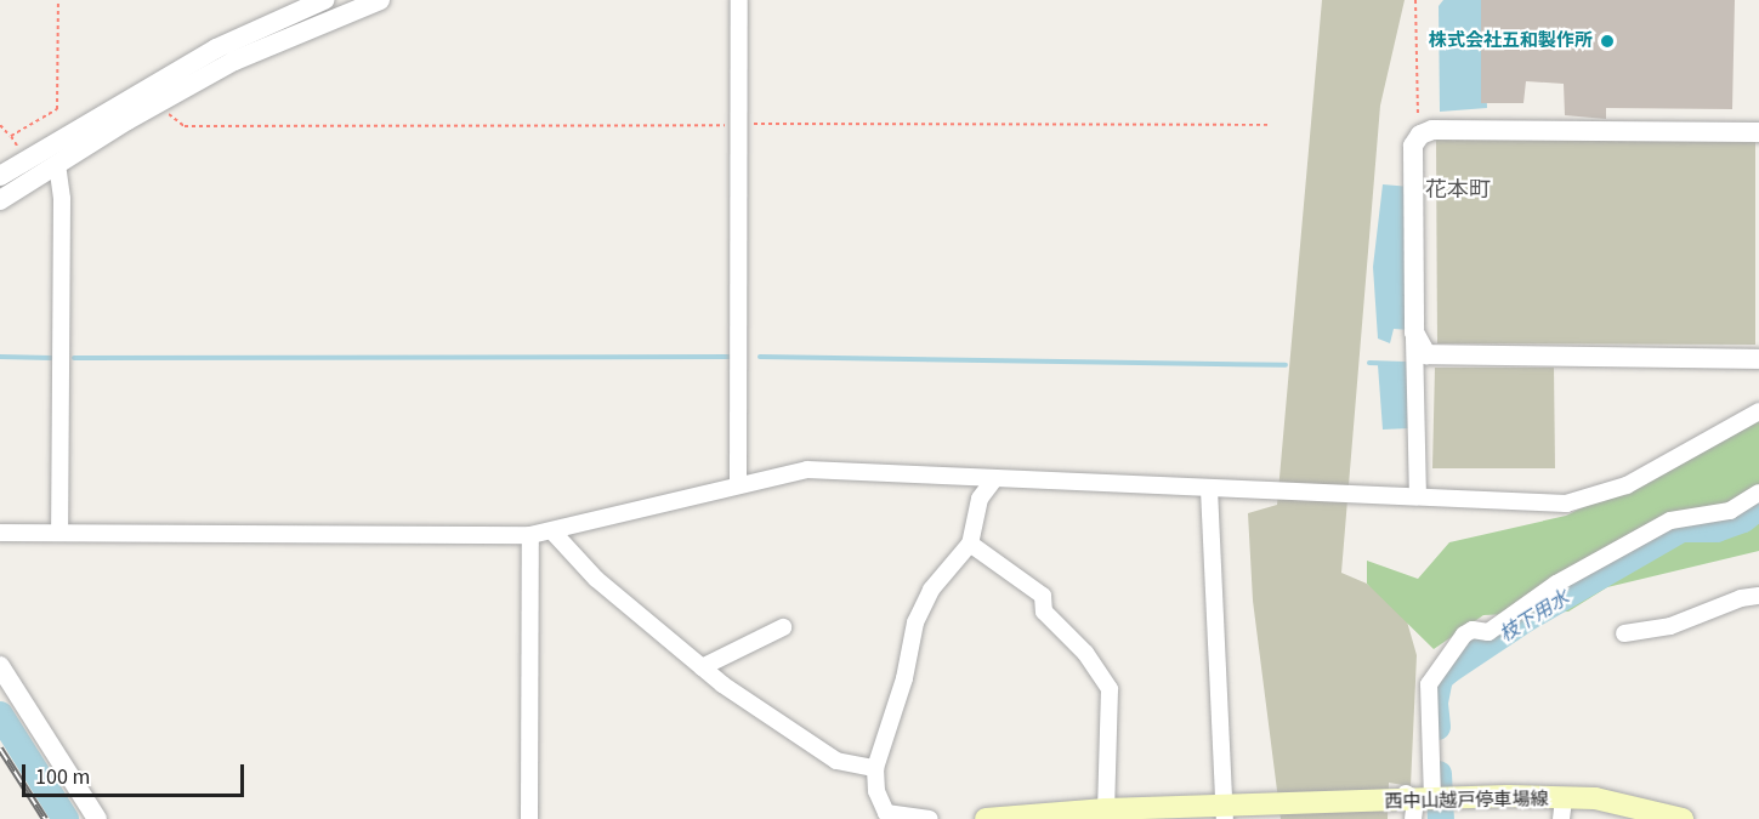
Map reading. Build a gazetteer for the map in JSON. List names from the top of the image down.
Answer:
{
  "streets": {
    "main road": ["西中山越戸停車場線"]
  },
  "districts": ["花本町"],
  "water": ["枝下用水"],
  "places": ["株式会社五和製作所"],
  "scale_bar": "100 m"
}
